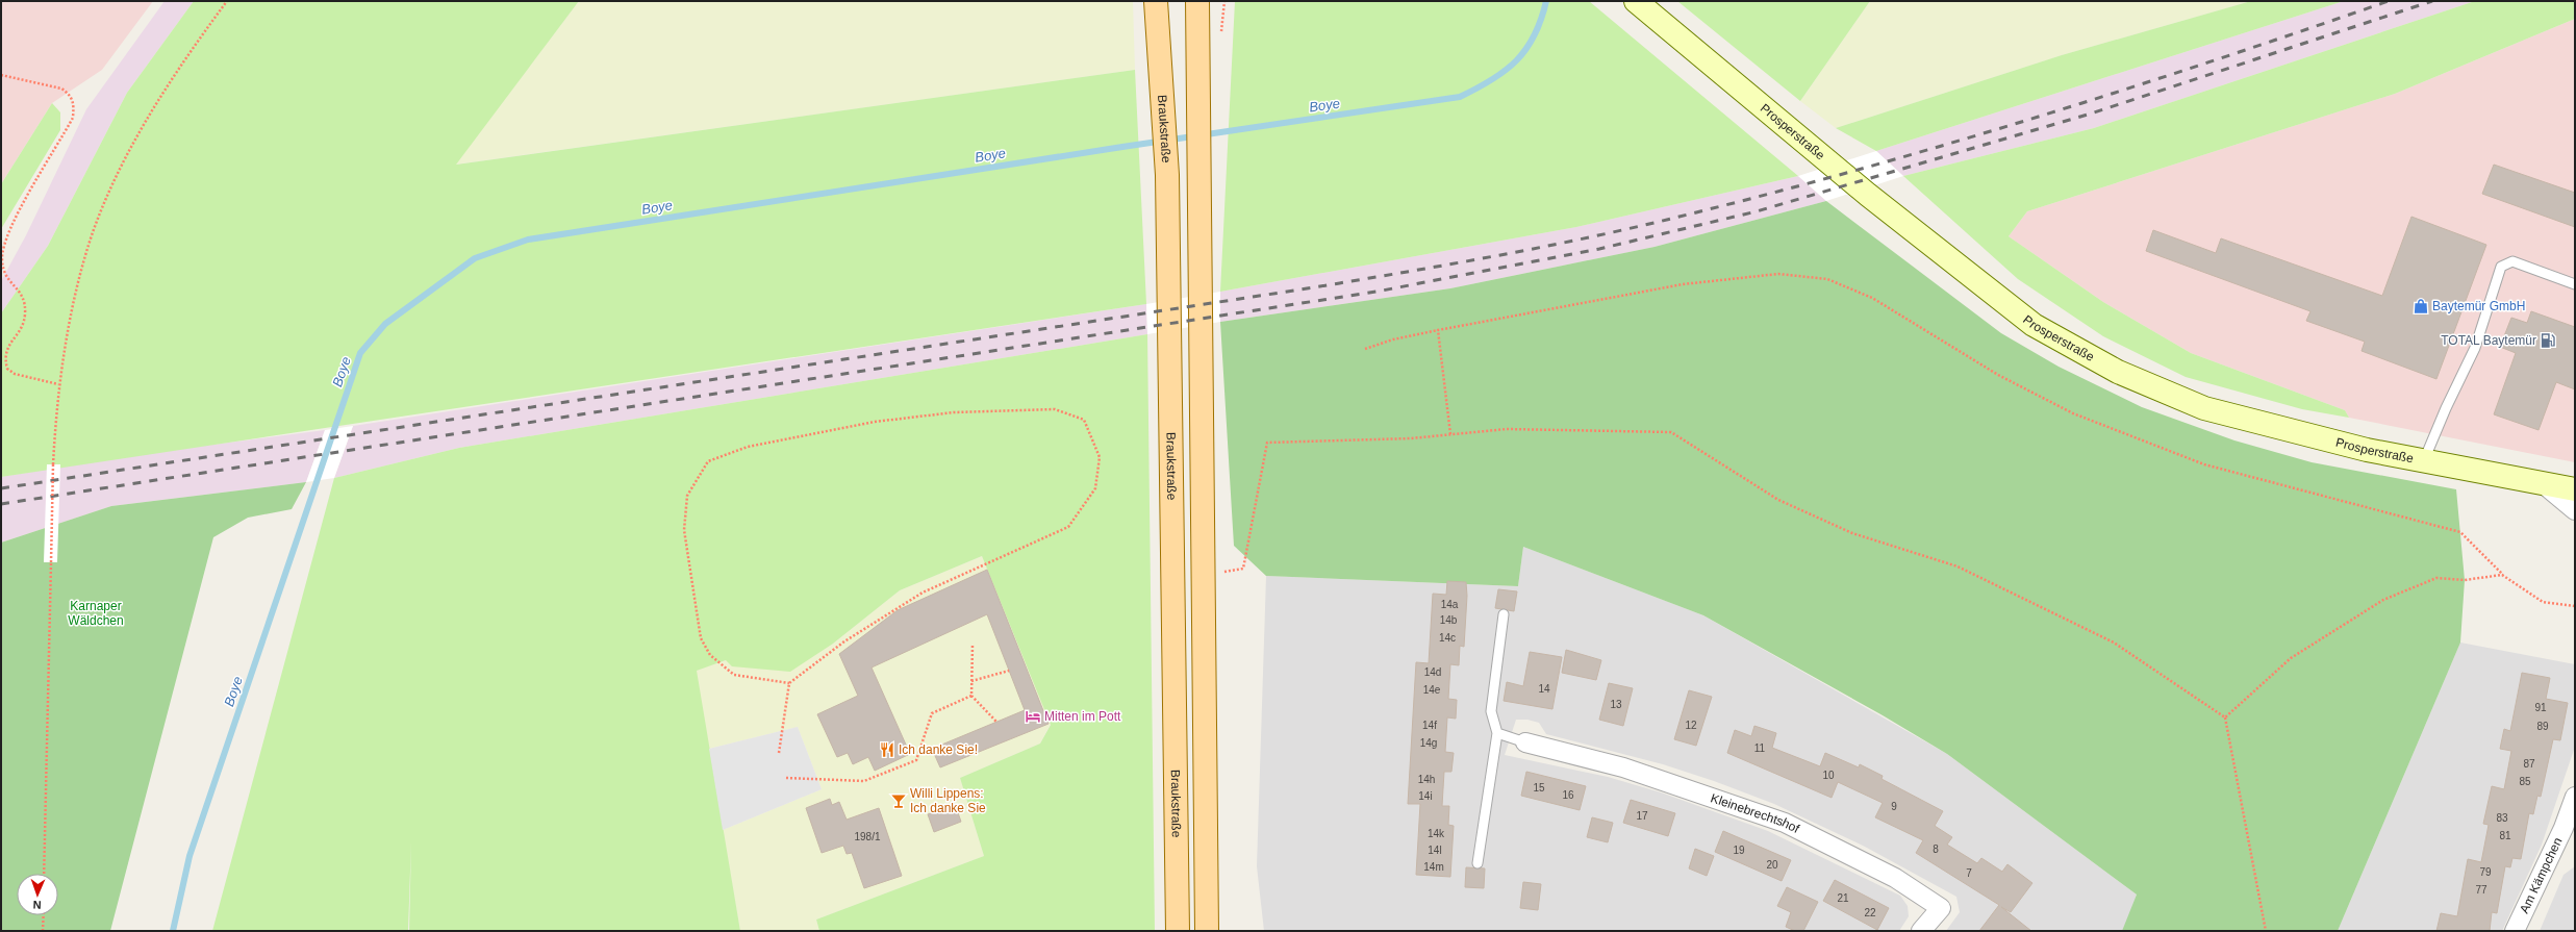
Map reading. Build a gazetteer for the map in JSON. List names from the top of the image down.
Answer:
{
  "streets": {
    "main road": ["Braukstraße", "Prosperstraße"],
    "street": ["Kleinebrechtshof", "Am Kämpchen"]
  },
  "water": ["Boye"],
  "parks": ["Karnaper Wäldchen"],
  "places": {
    "shop": ["Baytemür GmbH"],
    "fuel station": ["TOTAL Baytemür"],
    "hotel": ["Mitten im Pott"],
    "restaurant": ["Ich danke Sie!"],
    "bar": ["Willi Lippens: Ich danke Sie"]
  },
  "house_numbers": [
    "14a",
    "14b",
    "14c",
    "14d",
    "14",
    "14e",
    "13",
    "91",
    "14f",
    "12",
    "89",
    "14g",
    "11",
    "87",
    "10",
    "14h",
    "85",
    "15",
    "16",
    "14i",
    "9",
    "17",
    "83",
    "14k",
    "81",
    "198/1",
    "8",
    "14l",
    "19",
    "20",
    "14m",
    "79",
    "7",
    "77",
    "21",
    "22"
  ],
  "north": "bottom"
}
